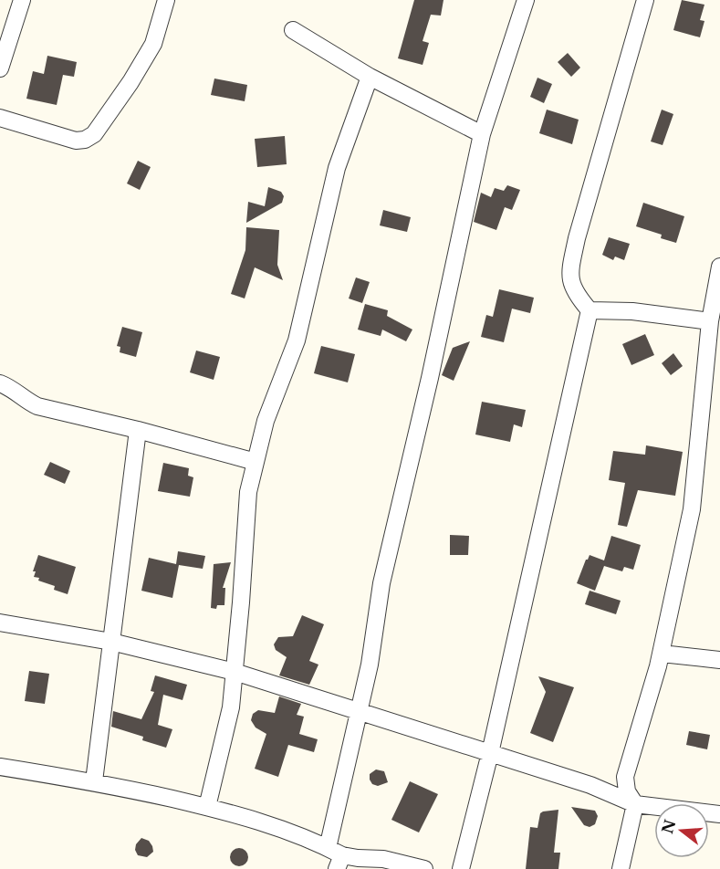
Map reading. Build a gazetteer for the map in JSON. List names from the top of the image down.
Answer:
{
  "north": "left"
}
